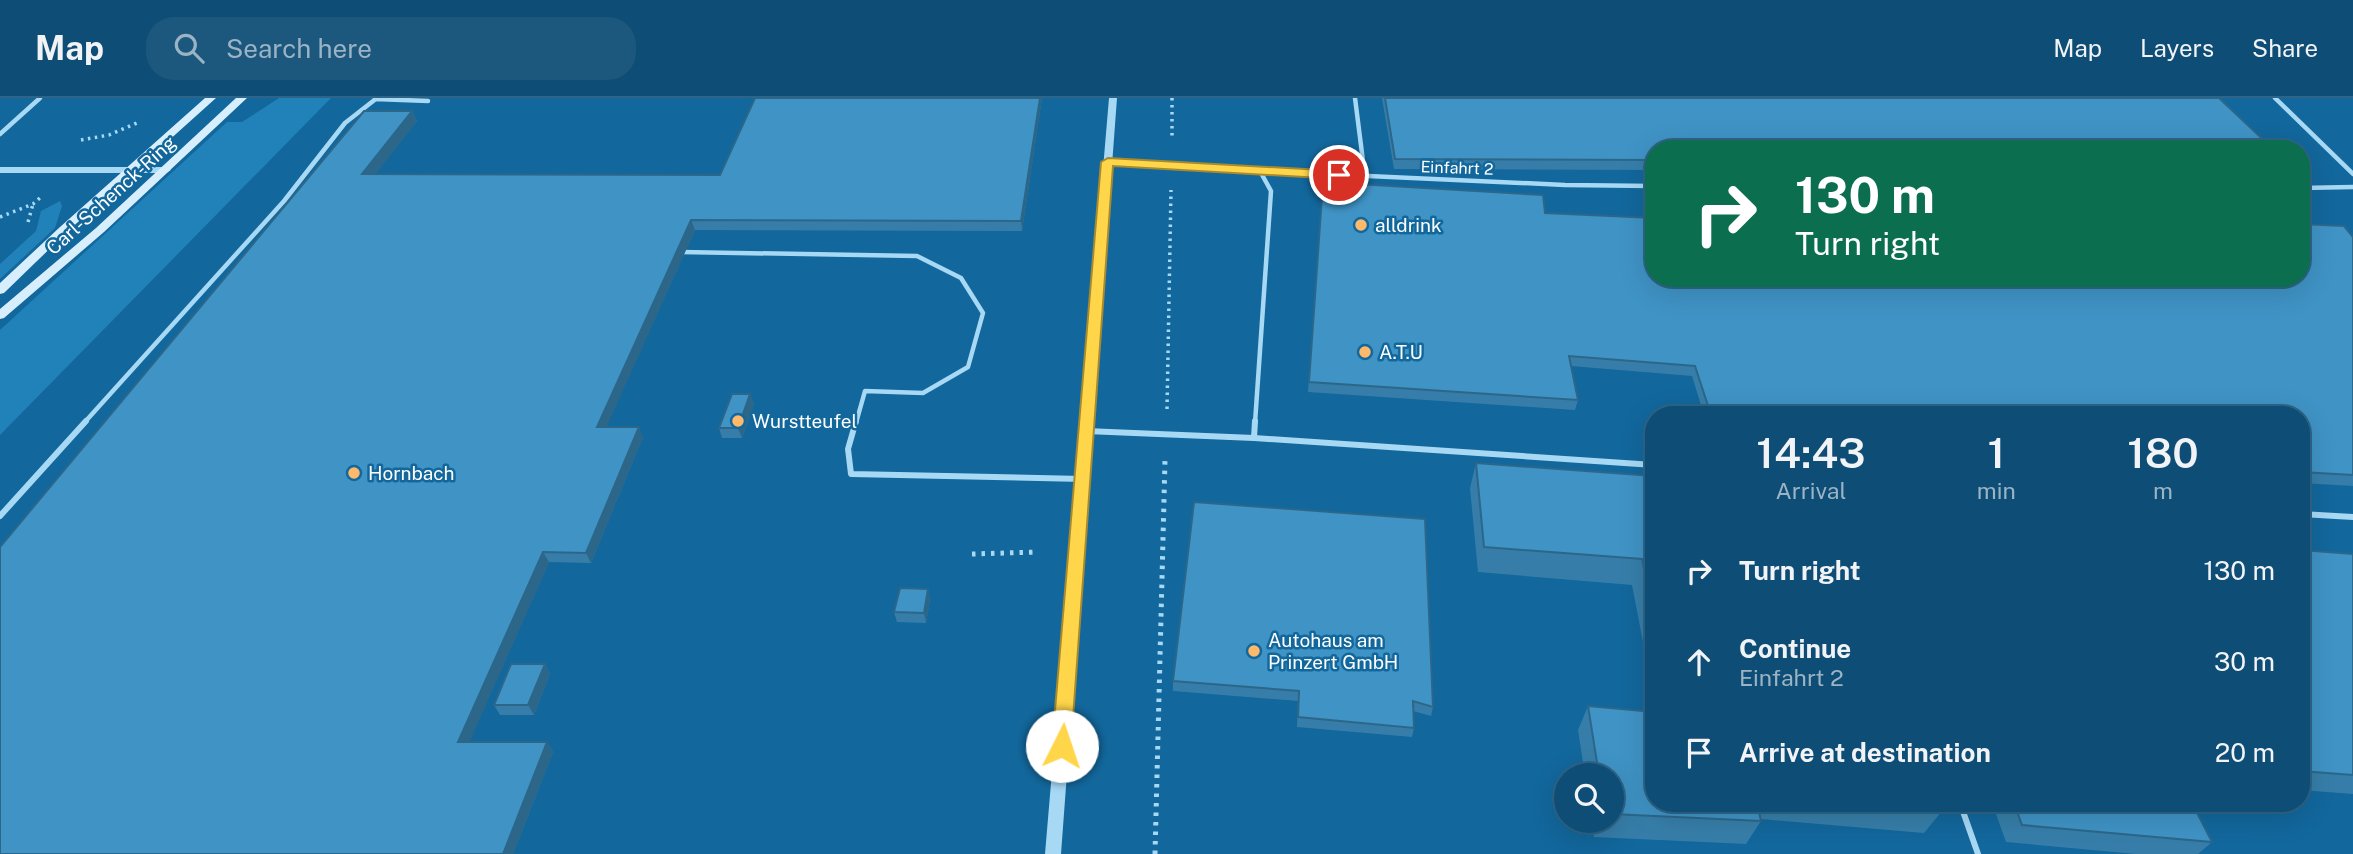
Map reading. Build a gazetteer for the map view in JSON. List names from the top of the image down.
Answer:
{
  "streets": {
    "main road": ["Carl-Schenck-Ring"],
    "lane": ["Einfahrt 2"]
  },
  "places": [
    "alldrink",
    "A.T.U",
    "Wurstteufel",
    "Hornbach",
    "Autohaus am Prinzert GmbH"
  ],
  "page": {
    "header": "Map",
    "search": "Search here",
    "nav": ["Map", "Layers", "Share"],
    "turn": ["130 m", "Turn right"],
    "eta": [
      "14:43",
      "Arrival",
      "1",
      "min",
      "180",
      "m"
    ],
    "list": [
      {
        "name": "Turn right",
        "value": "130 m"
      },
      {
        "name": "Continue",
        "note": "Einfahrt 2",
        "value": "30 m"
      },
      {
        "name": "Arrive at destination",
        "value": "20 m"
      }
    ]
  }
}
